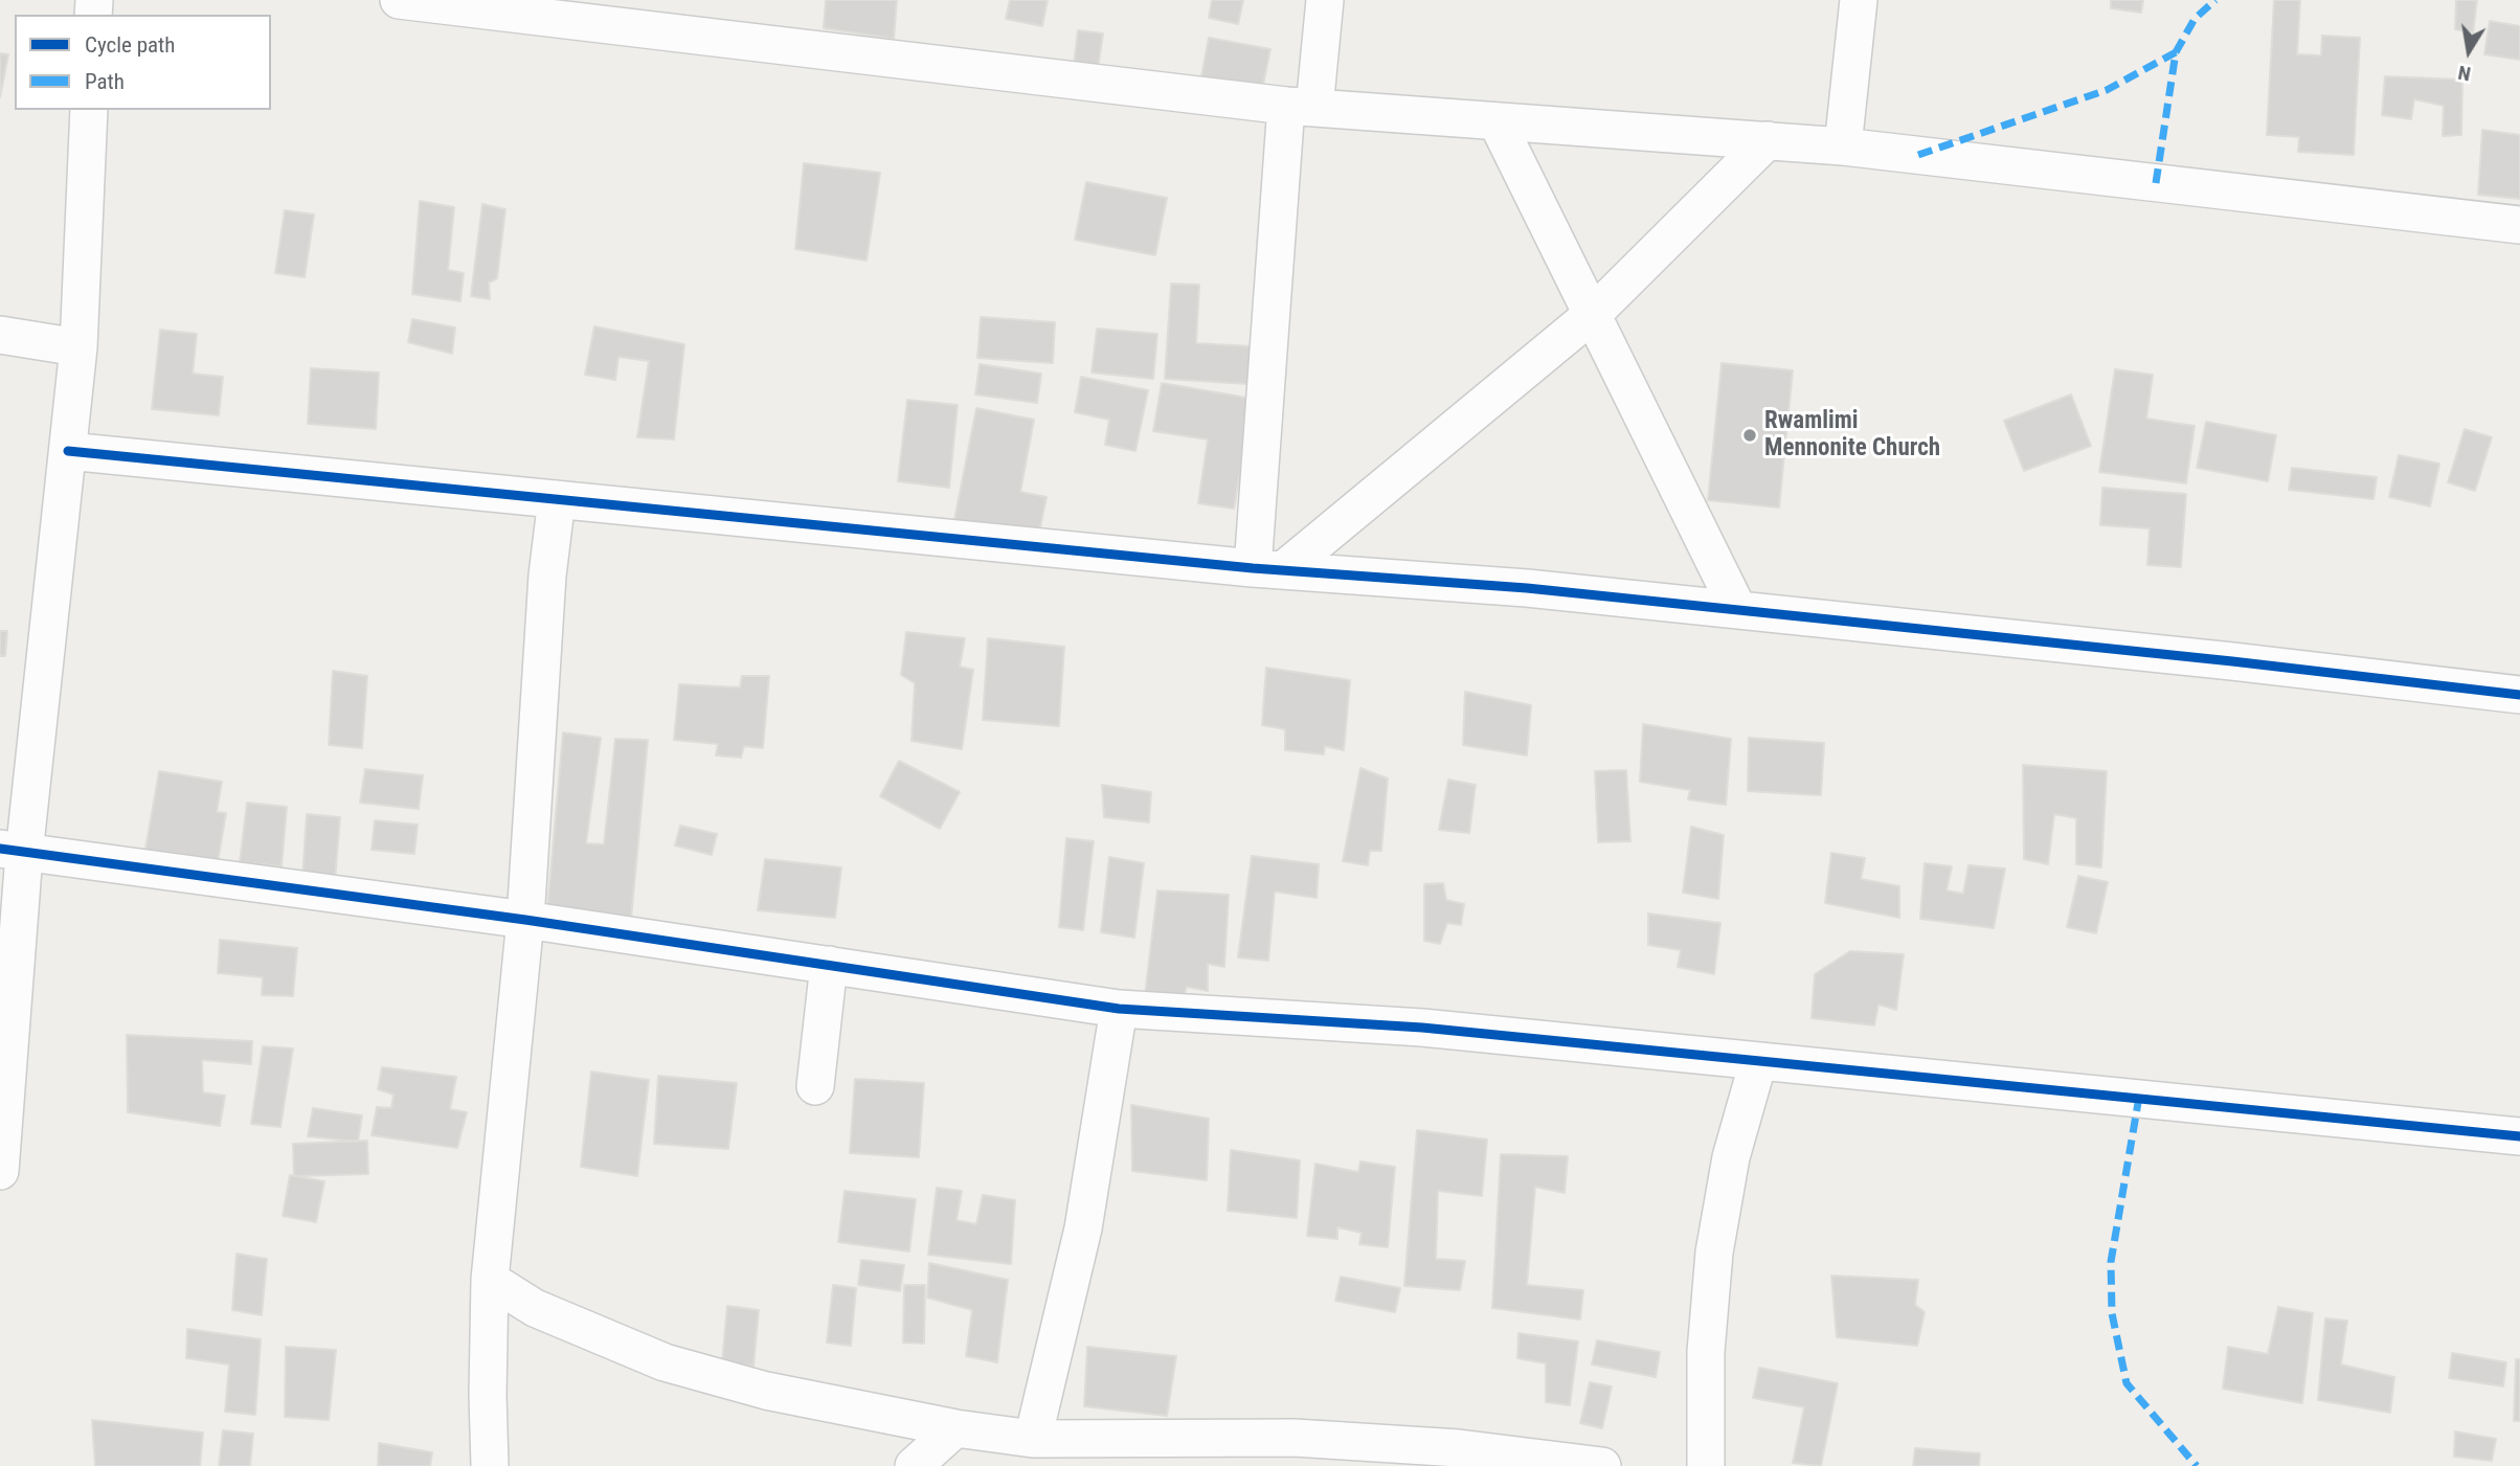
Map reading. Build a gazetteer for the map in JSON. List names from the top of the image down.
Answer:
{
  "places": ["Rwamlimi Mennonite Church"],
  "legend": ["Cycle path", "Path"],
  "north": "bottom"
}
